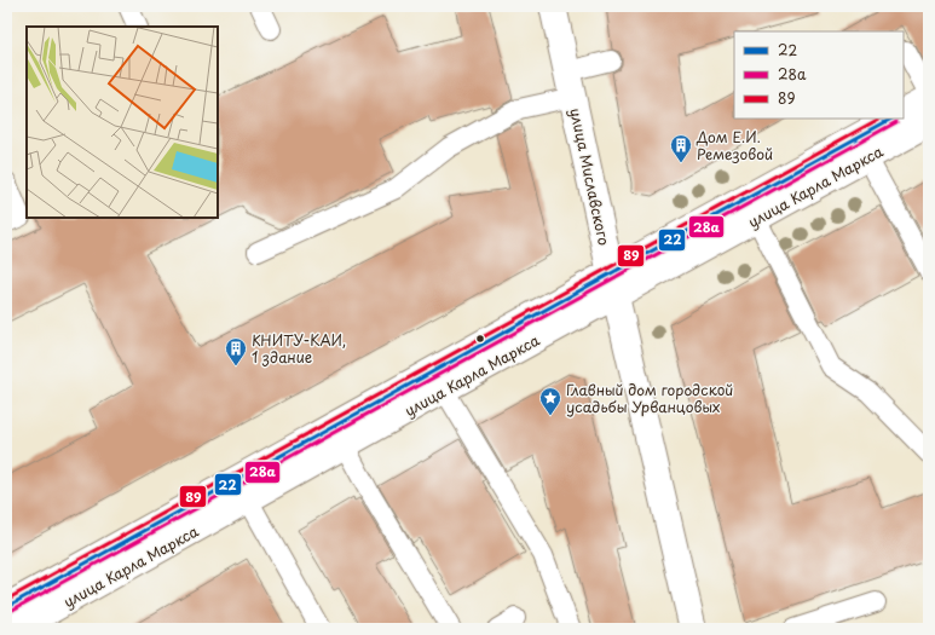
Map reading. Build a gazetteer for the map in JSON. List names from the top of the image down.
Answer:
{
  "streets": {
    "main road": ["улица Миславского", "улица Карла Маркса"]
  },
  "crossings": [
    ["улица Миславского", "улица Карла Маркса"]
  ],
  "places": {
    "building": ["Дом Е.И. Ремезовой", "КНИТУ-КАИ, 1 здание"],
    "place": ["Главный дом городской усадьбы Урванцовых"]
  },
  "lines": ["transit line 22", "transit line 89", "transit line 28a"],
  "legend": ["22", "28a", "89"]
}
